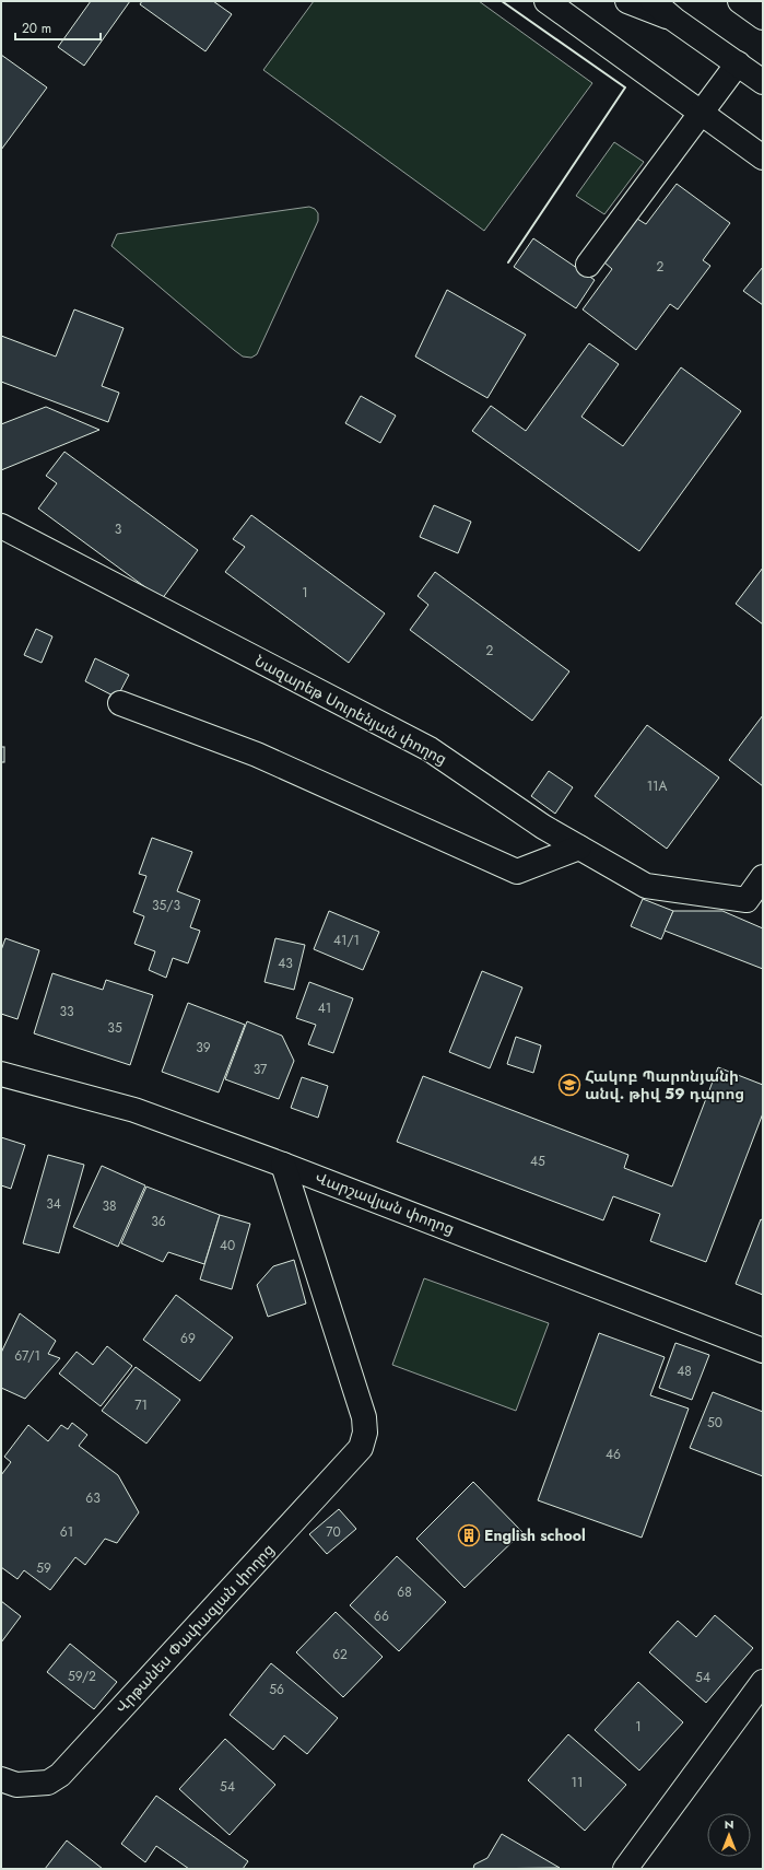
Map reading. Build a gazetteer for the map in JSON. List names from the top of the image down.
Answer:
{
  "streets": {
    "street": ["Նազարեթ Սուրենյան փողոց", "Վարշավյան փողոց", "Վրթանես Փափազյան փողոց"]
  },
  "crossings": [
    ["Վարշավյան փողոց", "Վրթանես Փափազյան փողոց"]
  ],
  "places": {
    "school or university": ["Հակոբ Պարոնյանի անվ. թիվ 59 դպրոց"],
    "building": ["English school"]
  },
  "house_numbers": [
    "2",
    "3",
    "1",
    "2",
    "11A",
    "35/3",
    "41/1",
    "43",
    "41",
    "33",
    "35",
    "39",
    "37",
    "45",
    "34",
    "38",
    "36",
    "40",
    "69",
    "67/1",
    "48",
    "71",
    "50",
    "46",
    "63",
    "61",
    "70",
    "59",
    "68",
    "66",
    "62",
    "59/2",
    "54",
    "56",
    "1",
    "11",
    "54"
  ],
  "scale_bar": "20 m",
  "north": "top"
}
